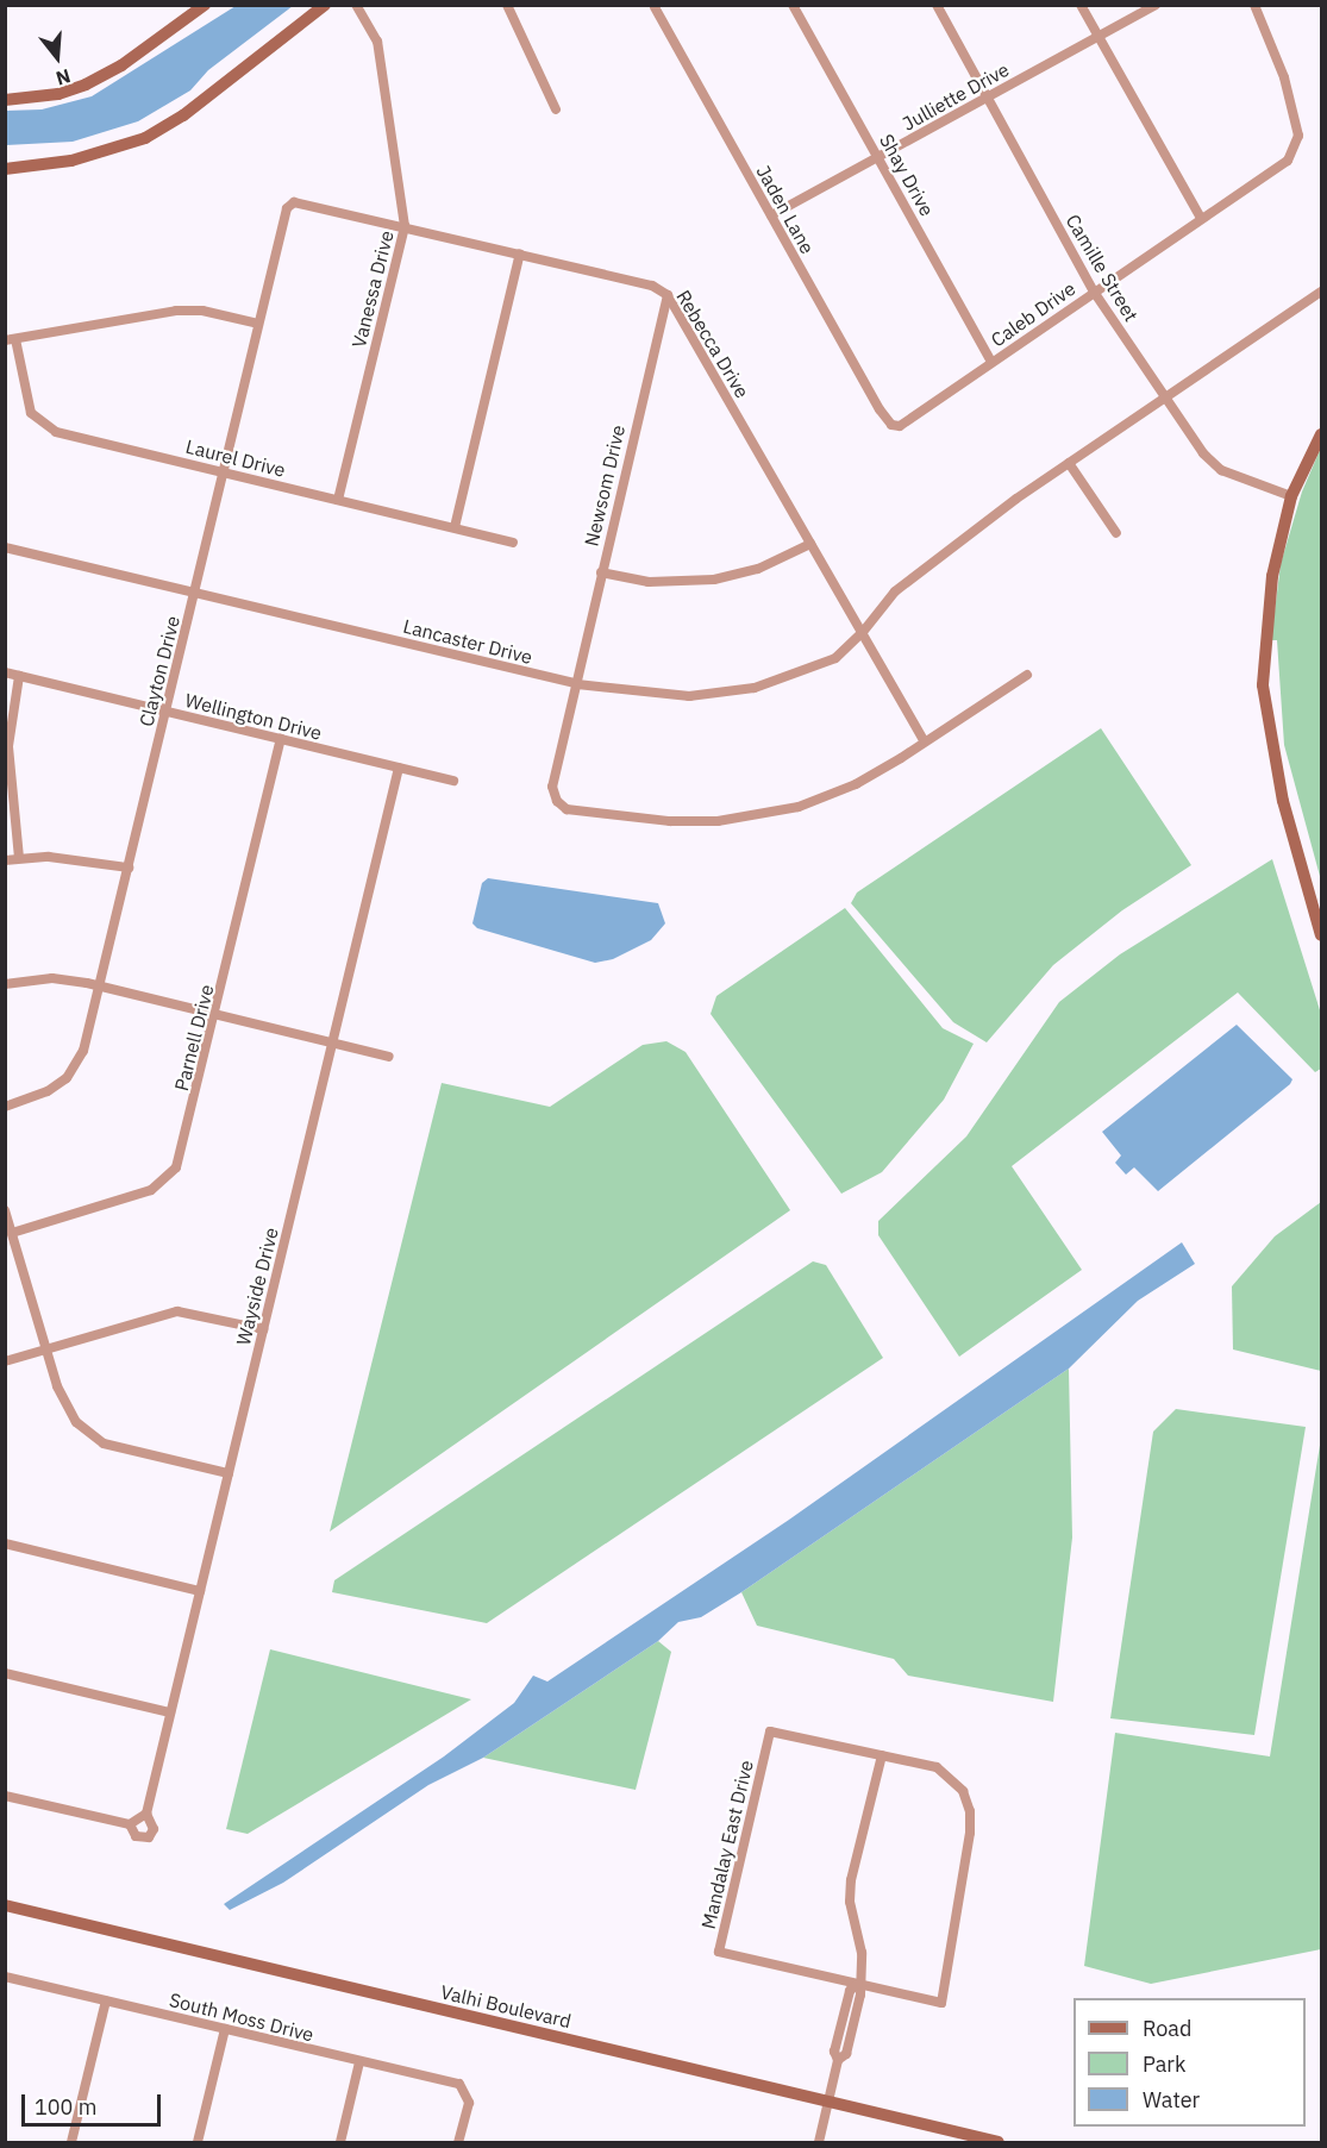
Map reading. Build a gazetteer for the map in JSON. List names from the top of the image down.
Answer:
{
  "streets": {
    "street": [
      "Julliette Drive",
      "Shay Drive",
      "Jaden Lane",
      "Camille Street",
      "Vanessa Drive",
      "Caleb Drive",
      "Rebecca Drive",
      "Laurel Drive",
      "Newsom Drive",
      "Lancaster Drive",
      "Clayton Drive",
      "Wellington Drive",
      "Parnell Drive",
      "Wayside Drive",
      "Mandalay East Drive",
      "Valhi Boulevard",
      "South Moss Drive"
    ]
  },
  "crossings": [
    ["Julliette Drive", "Shay Drive"],
    ["Julliette Drive", "Jaden Lane"],
    ["Julliette Drive", "Camille Street"],
    ["Shay Drive", "Caleb Drive"],
    ["Jaden Lane", "Caleb Drive"],
    ["Camille Street", "Caleb Drive"],
    ["Camille Street", "Lancaster Drive"],
    ["Vanessa Drive", "Rebecca Drive"],
    ["Vanessa Drive", "Laurel Drive"],
    ["Rebecca Drive", "Newsom Drive"],
    ["Rebecca Drive", "Lancaster Drive"],
    ["Rebecca Drive", "Clayton Drive"],
    ["Laurel Drive", "Clayton Drive"],
    ["Newsom Drive", "Lancaster Drive"],
    ["Lancaster Drive", "Clayton Drive"],
    ["Clayton Drive", "Wellington Drive"],
    ["Wellington Drive", "Parnell Drive"],
    ["Wellington Drive", "Wayside Drive"]
  ],
  "legend": ["Road", "Park", "Water"],
  "scale_bar": "100 m",
  "north": "bottom"
}
